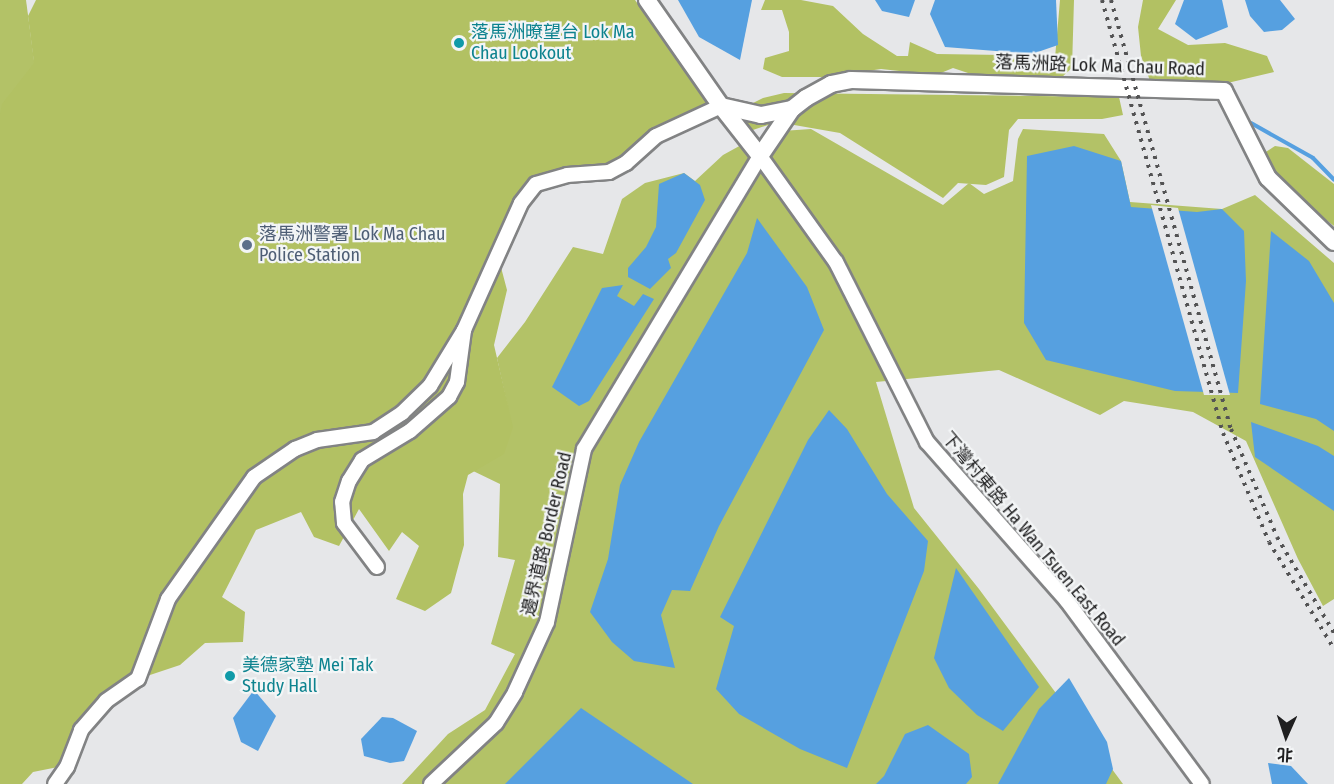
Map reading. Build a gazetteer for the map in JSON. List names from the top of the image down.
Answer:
{
  "streets": {
    "street": ["落馬洲路 Lok Ma Chau Road", "邊界道路 Border Road", "下灣村東路 Ha Wan Tsuen East Road"]
  },
  "crossings": [
    ["落馬洲路 Lok Ma Chau Road", "邊界道路 Border Road"],
    ["落馬洲路 Lok Ma Chau Road", "下灣村東路 Ha Wan Tsuen East Road"],
    ["邊界道路 Border Road", "下灣村東路 Ha Wan Tsuen East Road"]
  ],
  "places": ["落馬洲暸望台 Lok Ma Chau Lookout", "落馬洲警署 Lok Ma Chau Police Station", "美德家塾 Mei Tak Study Hall"],
  "north": "bottom"
}
